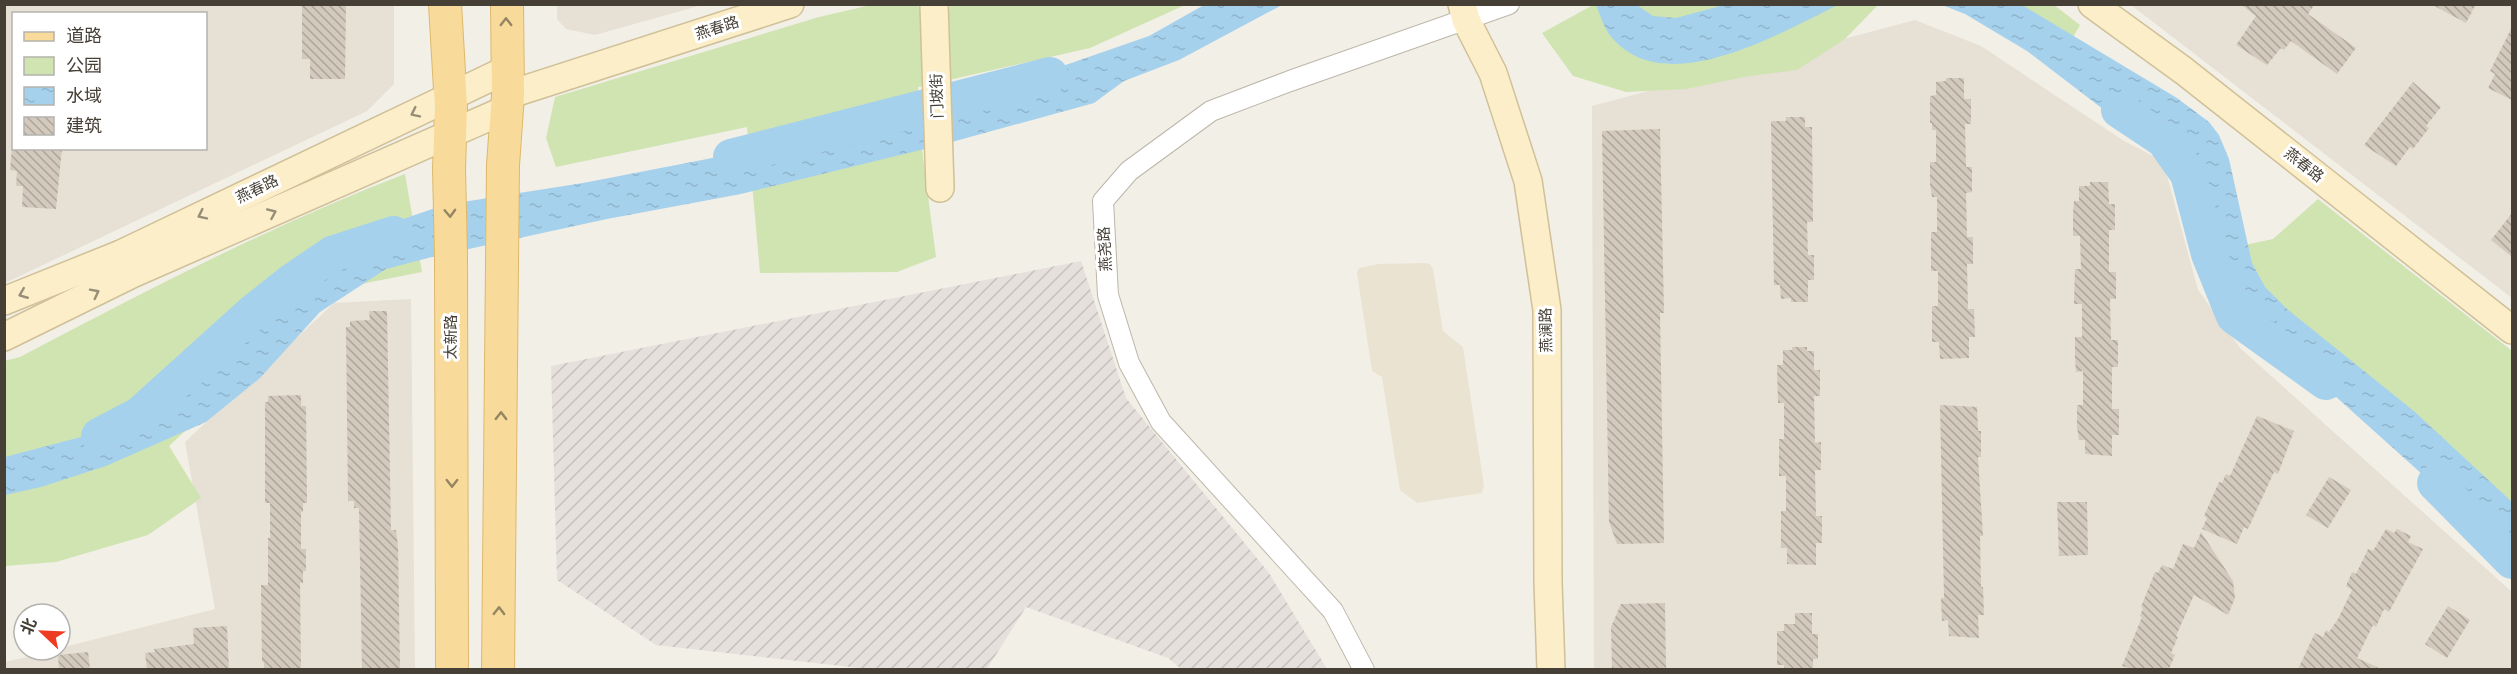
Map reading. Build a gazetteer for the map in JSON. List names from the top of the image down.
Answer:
{
  "streets": {
    "main road": ["太新路"],
    "street": [
      "燕春路",
      "门坡街",
      "燕尧路",
      "燕澜路"
    ]
  },
  "crossings": [
    ["燕春路", "太新路"],
    ["燕尧路", "燕澜路"]
  ],
  "legend": [
    "道路",
    "公园",
    "水域",
    "建筑"
  ],
  "north": "top left"
}
